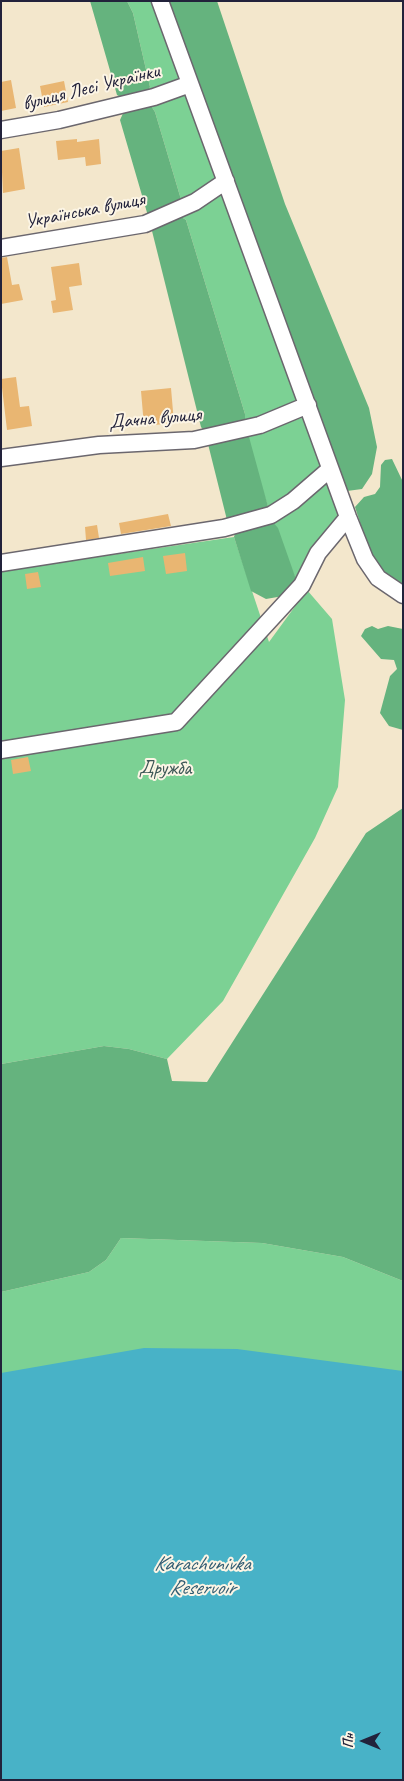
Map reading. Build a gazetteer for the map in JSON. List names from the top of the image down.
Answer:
{
  "streets": {
    "street": ["вулиця Лесі Українки", "Українська вулиця", "Дачна вулиця"]
  },
  "water": ["Karachunivka Reservoir"],
  "parks": ["Дружба"],
  "north": "left"
}
